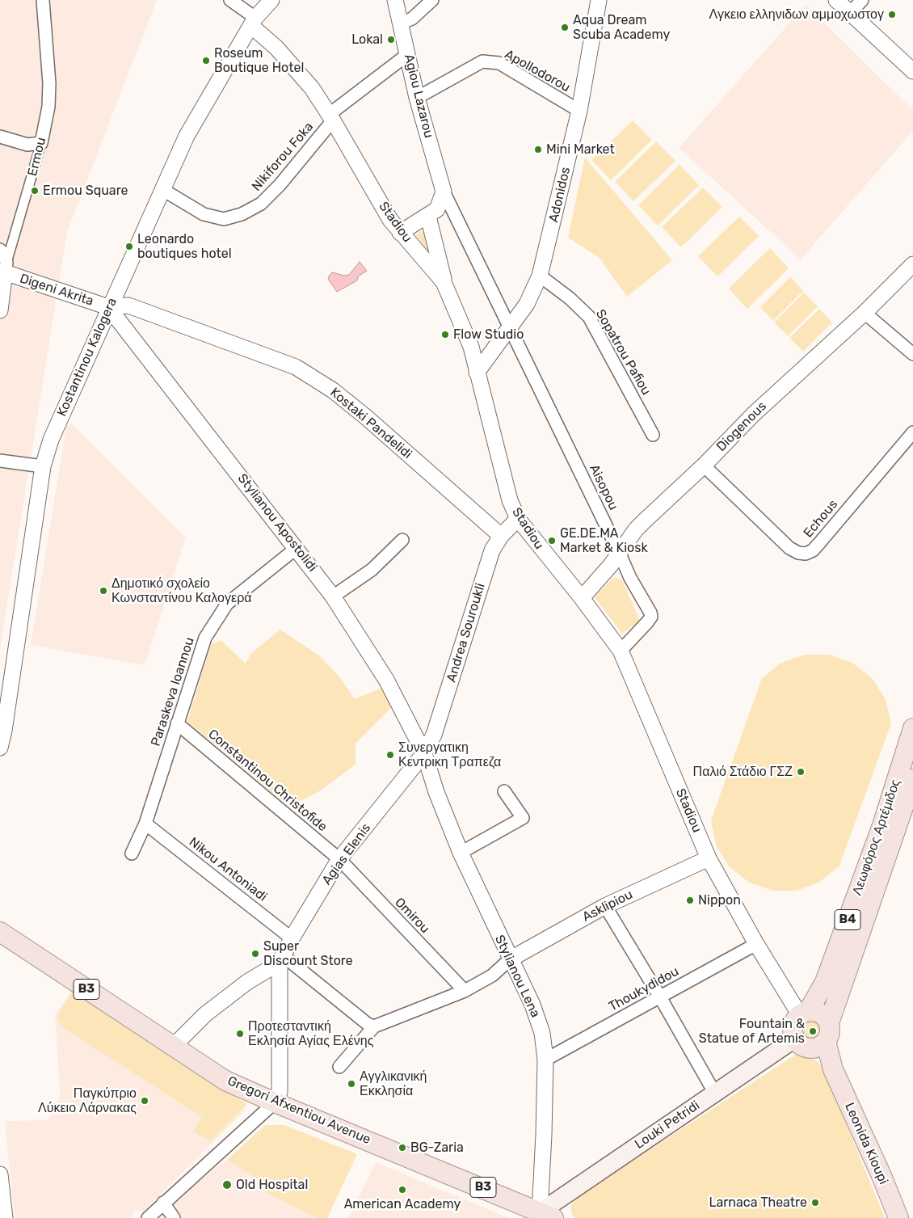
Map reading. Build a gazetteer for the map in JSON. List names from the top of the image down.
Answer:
{
  "streets": {
    "main road": [
      "Λεωφόρος Αρτέμιδος",
      "B4",
      "B3",
      "Gregori Afxentiou Avenue",
      "Louki Petridi",
      "Leonida Kioupi"
    ],
    "street": [
      "Apollodorou",
      "Agiou Lazarou",
      "Ermou",
      "Nikiforou Foka",
      "Adonidos",
      "Stadiou",
      "Digeni Akrita",
      "Sopatrou Pafiou",
      "Kostantinou Kalogera",
      "Kostaki Pandelidi",
      "Diogenous",
      "Aisopou",
      "Echous",
      "Stylianou Apostolidi",
      "Andrea Souroukli",
      "Paraskeva Ioannou",
      "Constantinou Christofide",
      "Agias Elenis",
      "Nikou Antoniadi",
      "Asklipiou",
      "Omirou",
      "Stylianou Lena",
      "Thoukydidou"
    ]
  },
  "crossings": [
    ["Apollodorou", "Agiou Lazarou"],
    ["Apollodorou", "Adonidos"],
    ["Agiou Lazarou", "Nikiforou Foka"],
    ["Agiou Lazarou", "Adonidos"],
    ["Agiou Lazarou", "Aisopou"],
    ["Ermou", "Digeni Akrita"],
    ["Nikiforou Foka", "Stadiou"],
    ["Nikiforou Foka", "Kostantinou Kalogera"],
    ["Adonidos", "Stadiou"],
    ["Adonidos", "Sopatrou Pafiou"],
    ["Adonidos", "Aisopou"],
    ["Stadiou", "Kostantinou Kalogera"],
    ["Stadiou", "Diogenous"],
    ["Stadiou", "Aisopou"],
    ["Stadiou", "Andrea Souroukli"],
    ["Stadiou", "Λεωφόρος Αρτέμιδος"],
    ["Stadiou", "Asklipiou"],
    ["Stadiou", "B4"],
    ["Stadiou", "Thoukydidou"],
    ["Stadiou", "Louki Petridi"],
    ["Stadiou", "Leonida Kioupi"],
    ["Digeni Akrita", "Kostantinou Kalogera"],
    ["Digeni Akrita", "Kostaki Pandelidi"],
    ["Digeni Akrita", "Stylianou Apostolidi"],
    ["Kostantinou Kalogera", "Kostaki Pandelidi"],
    ["Kostantinou Kalogera", "Stylianou Apostolidi"],
    ["Kostaki Pandelidi", "Stylianou Apostolidi"],
    ["Kostaki Pandelidi", "Andrea Souroukli"],
    ["Diogenous", "Aisopou"],
    ["Diogenous", "Echous"],
    ["Stylianou Apostolidi", "Andrea Souroukli"],
    ["Stylianou Apostolidi", "Paraskeva Ioannou"],
    ["Stylianou Apostolidi", "Agias Elenis"],
    ["Stylianou Apostolidi", "Stylianou Lena"],
    ["Andrea Souroukli", "Agias Elenis"],
    ["Andrea Souroukli", "Stylianou Lena"],
    ["Paraskeva Ioannou", "Constantinou Christofide"],
    ["Paraskeva Ioannou", "Nikou Antoniadi"],
    ["Constantinou Christofide", "Agias Elenis"],
    ["Constantinou Christofide", "Omirou"],
    ["Λεωφόρος Αρτέμιδος", "B4"],
    ["Λεωφόρος Αρτέμιδος", "Louki Petridi"],
    ["Λεωφόρος Αρτέμιδος", "Leonida Kioupi"],
    ["Agias Elenis", "Nikou Antoniadi"],
    ["Agias Elenis", "Omirou"],
    ["Agias Elenis", "Stylianou Lena"],
    ["Agias Elenis", "Gregori Afxentiou Avenue"],
    ["Asklipiou", "Stylianou Lena"],
    ["B4", "Louki Petridi"],
    ["B4", "Leonida Kioupi"],
    ["Stylianou Lena", "Thoukydidou"],
    ["Stylianou Lena", "Gregori Afxentiou Avenue"],
    ["Stylianou Lena", "Louki Petridi"],
    ["Gregori Afxentiou Avenue", "Louki Petridi"],
    ["Louki Petridi", "Leonida Kioupi"]
  ],
  "places": [
    "Λγκειο ελληνιδων αμμοχωστογ",
    "Aqua Dream Scuba Academy",
    "Lokal",
    "Roseum Boutique Hotel",
    "Mini Market",
    "Ermou Square",
    "Leonardo boutiques hotel",
    "Flow Studio",
    "GE.DE.MA Market & Kiosk",
    "Δημοτικό σχολείο Κωνσταντίνου Καλογερά",
    "Συνεργατικη Κεντρικη Τραπεζα",
    "Παλιό Στάδιο ΓΣΖ",
    "Nippon",
    "Super Discount Store",
    "Fountain & Statue of Artemis",
    "Προτεσταντική Εκλησία Αγίας Ελένης",
    "Αγγλικανική Εκκλησία",
    "Παγκύπριο Λύκειο Λάρνακας",
    "BG-Zaria",
    "Old Hospital",
    "American Academy",
    "Larnaca Theatre"
  ]
}
